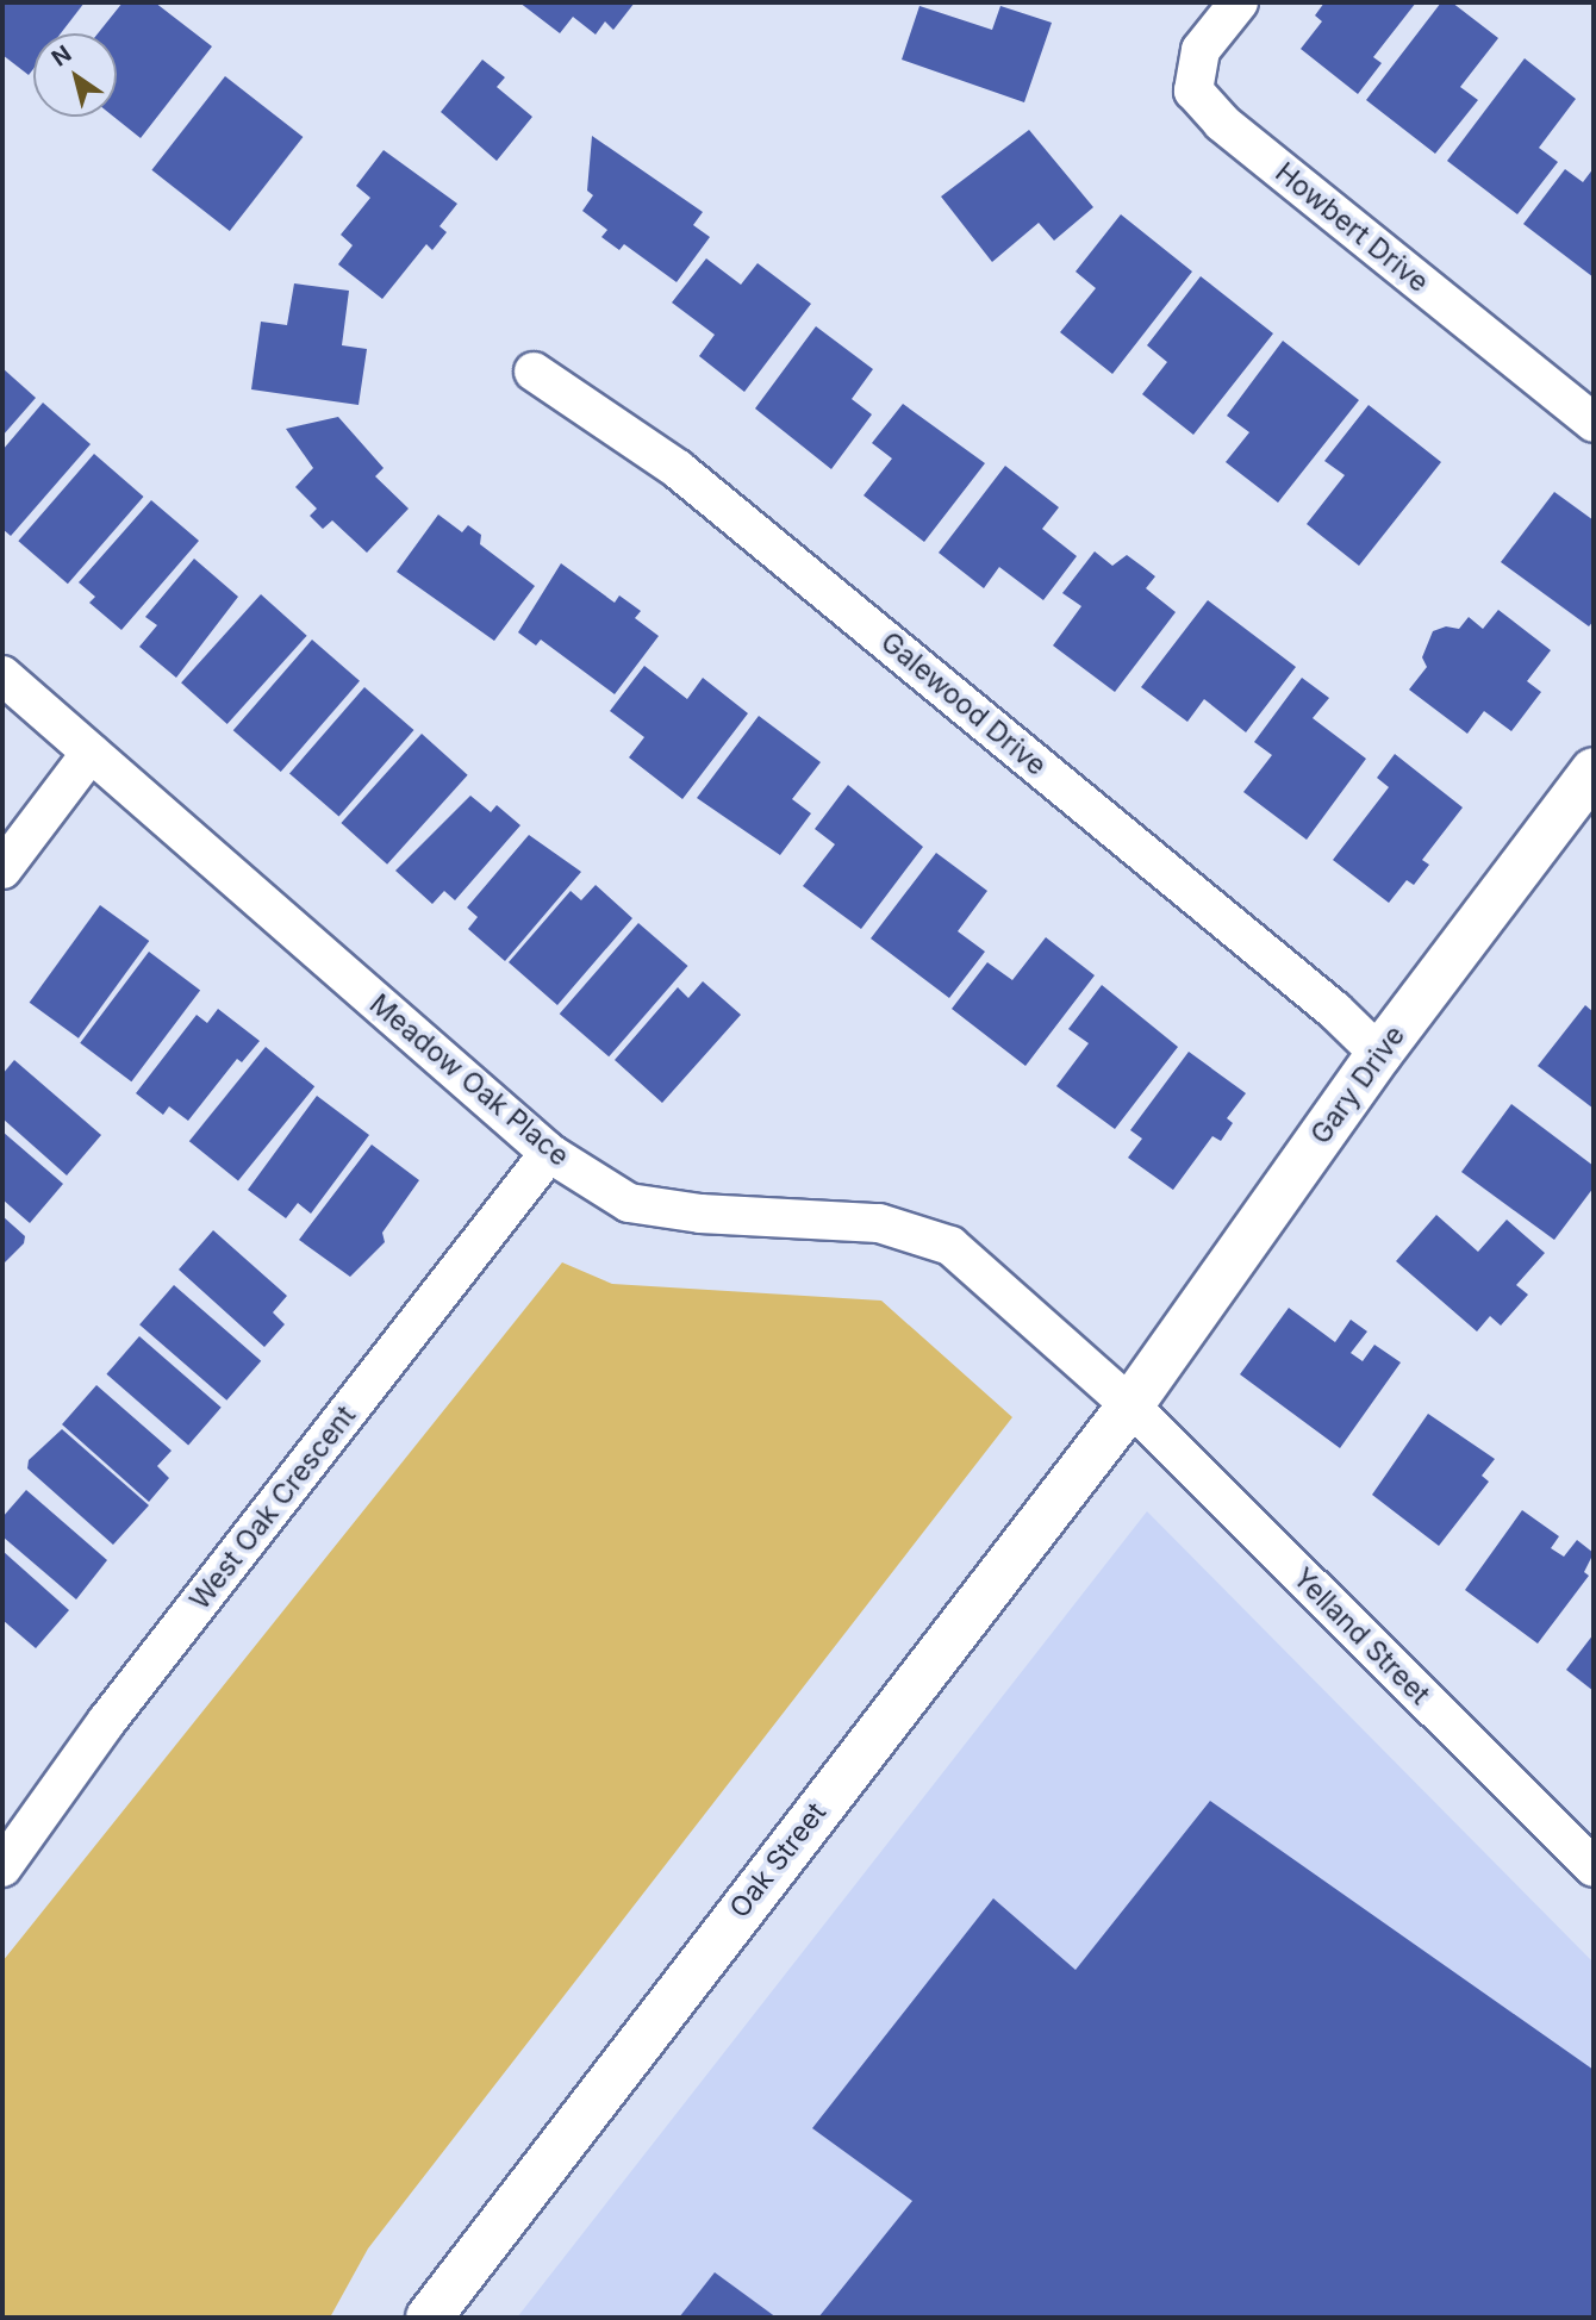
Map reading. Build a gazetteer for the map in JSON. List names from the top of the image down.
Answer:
{
  "streets": {
    "street": [
      "Howbert Drive",
      "Galewood Drive",
      "Meadow Oak Place",
      "Gary Drive",
      "West Oak Crescent",
      "Yelland Street",
      "Oak Street"
    ]
  },
  "crossings": [
    ["Galewood Drive", "Gary Drive"],
    ["Meadow Oak Place", "Gary Drive"],
    ["Meadow Oak Place", "West Oak Crescent"],
    ["Meadow Oak Place", "Yelland Street"],
    ["Meadow Oak Place", "Oak Street"],
    ["Gary Drive", "Yelland Street"],
    ["Gary Drive", "Oak Street"],
    ["Yelland Street", "Oak Street"]
  ],
  "north": "top left"
}
